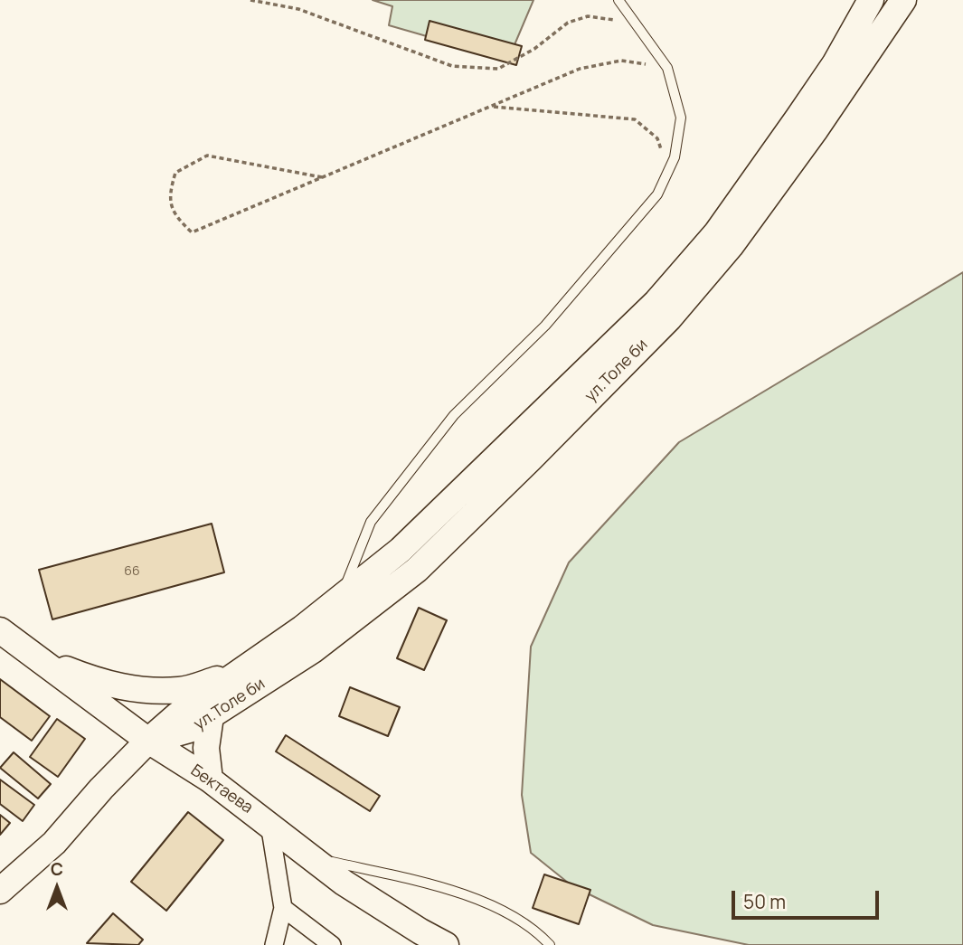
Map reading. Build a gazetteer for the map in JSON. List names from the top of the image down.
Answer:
{
  "streets": {
    "main road": ["ул.Толе би", "Бектаева"]
  },
  "crossings": [
    ["ул.Толе би", "Бектаева"]
  ],
  "house_numbers": ["66"],
  "scale_bar": "50 m",
  "north": "top"
}
